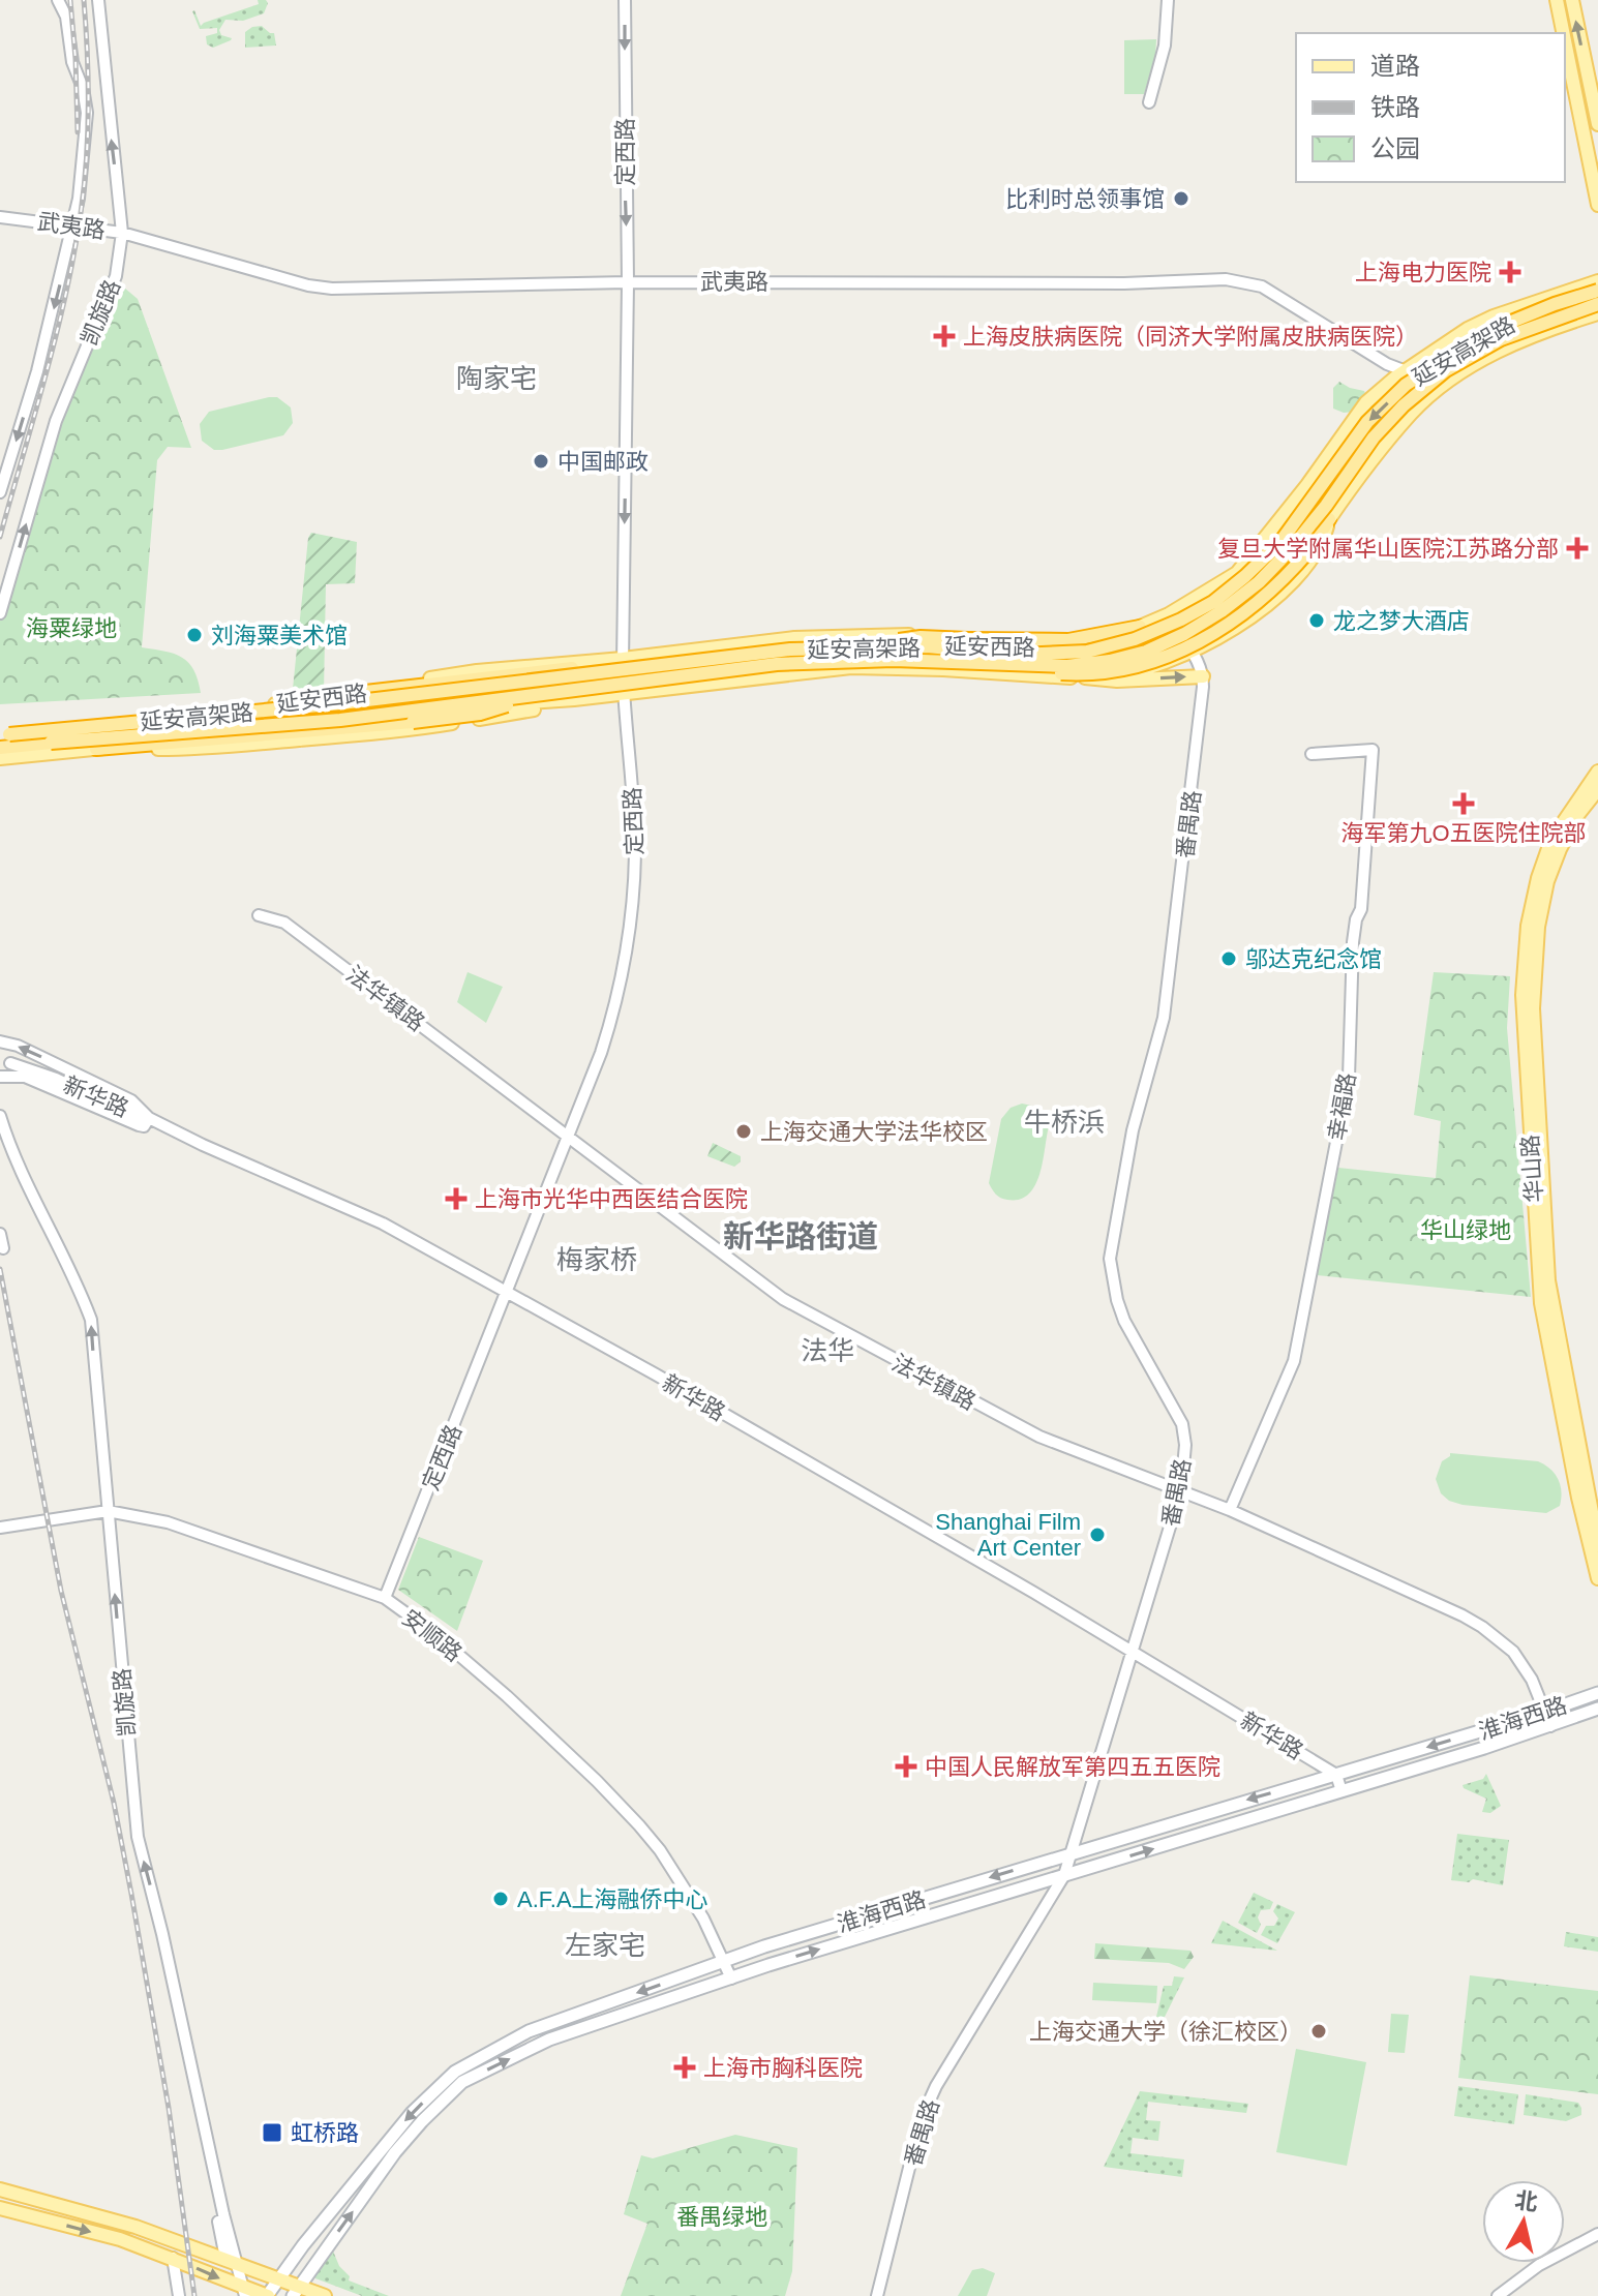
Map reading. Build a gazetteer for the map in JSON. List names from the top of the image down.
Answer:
{
  "streets": {
    "highway": ["延安高架路"],
    "main road": ["延安西路", "华山路", "淮海西路"],
    "street": [
      "定西路",
      "武夷路",
      "凯旋路",
      "番禺路",
      "法华镇路",
      "新华路",
      "幸福路",
      "安顺路"
    ]
  },
  "crossings": [
    ["定西路", "武夷路"],
    ["定西路", "延安西路"],
    ["定西路", "法华镇路"],
    ["定西路", "新华路"],
    ["定西路", "安顺路"],
    ["武夷路", "凯旋路"],
    ["武夷路", "延安西路"],
    ["凯旋路", "安顺路"],
    ["延安高架路", "延安西路"],
    ["延安西路", "番禺路"],
    ["番禺路", "法华镇路"],
    ["番禺路", "新华路"],
    ["番禺路", "淮海西路"],
    ["法华镇路", "幸福路"],
    ["法华镇路", "淮海西路"],
    ["新华路", "淮海西路"],
    ["安顺路", "淮海西路"]
  ],
  "one_way": ["定西路"],
  "districts": [
    "陶家宅",
    "牛桥浜",
    "新华路街道",
    "梅家桥",
    "法华",
    "左家宅"
  ],
  "parks": ["海粟绿地", "华山绿地", "番禺绿地"],
  "places": {
    "other": [
      "比利时总领事馆",
      "中国邮政",
      "龙之梦大酒店",
      "刘海粟美术馆",
      "邬达克纪念馆",
      "上海交通大学法华校区",
      "Shanghai Film Art Center",
      "A.F.A上海融侨中心",
      "上海交通大学（徐汇校区）"
    ],
    "health": [
      "上海电力医院",
      "上海皮肤病医院（同济大学附属皮肤病医院）",
      "复旦大学附属华山医院江苏路分部",
      "海军第九O五医院住院部",
      "上海市光华中西医结合医院",
      "中国人民解放军第四五五医院",
      "上海市胸科医院"
    ],
    "transit": ["虹桥路"]
  },
  "legend": ["道路", "铁路", "公园"],
  "north": "top"
}
